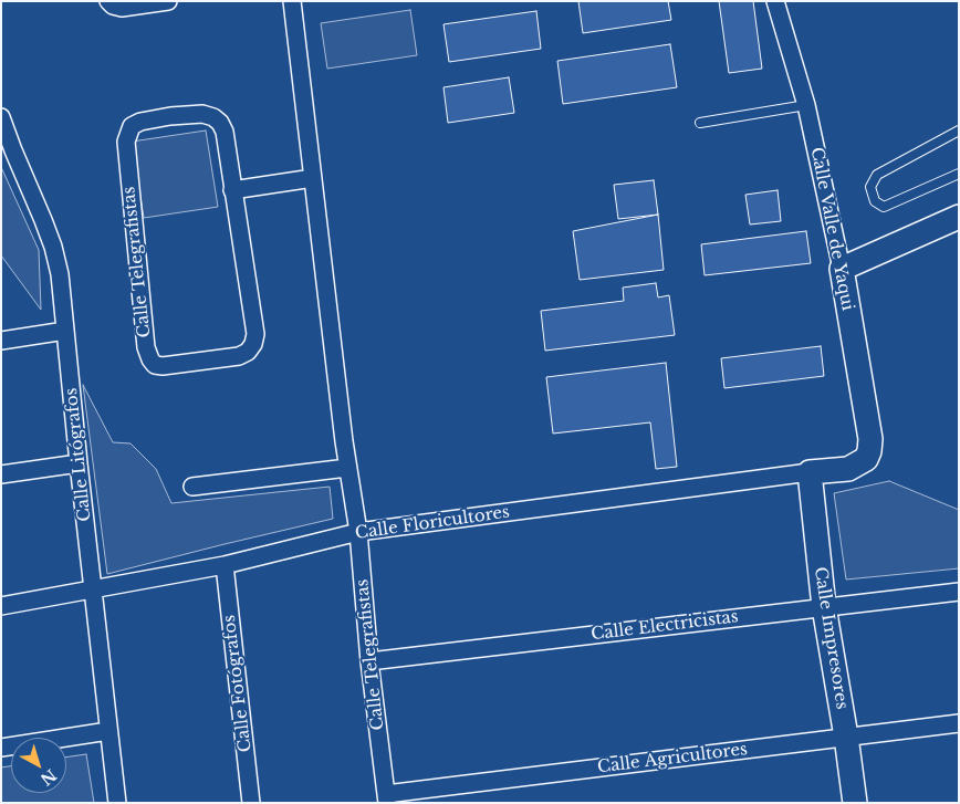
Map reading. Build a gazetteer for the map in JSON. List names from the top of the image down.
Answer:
{
  "streets": {
    "street": [
      "Calle Valle de Yaqui",
      "Calle Telegrafistas",
      "Calle Litógrafos",
      "Calle Floricultores",
      "Calle Electricistas",
      "Calle Impresores",
      "Calle Fotógrafos",
      "Calle Agricultores"
    ]
  },
  "crossings": [
    ["Calle Valle de Yaqui", "Calle Floricultores"],
    ["Calle Telegrafistas", "Calle Floricultores"],
    ["Calle Telegrafistas", "Calle Electricistas"],
    ["Calle Telegrafistas", "Calle Agricultores"],
    ["Calle Litógrafos", "Calle Floricultores"],
    ["Calle Floricultores", "Calle Impresores"],
    ["Calle Floricultores", "Calle Fotógrafos"],
    ["Calle Electricistas", "Calle Impresores"],
    ["Calle Impresores", "Calle Agricultores"]
  ],
  "north": "bottom right"
}
